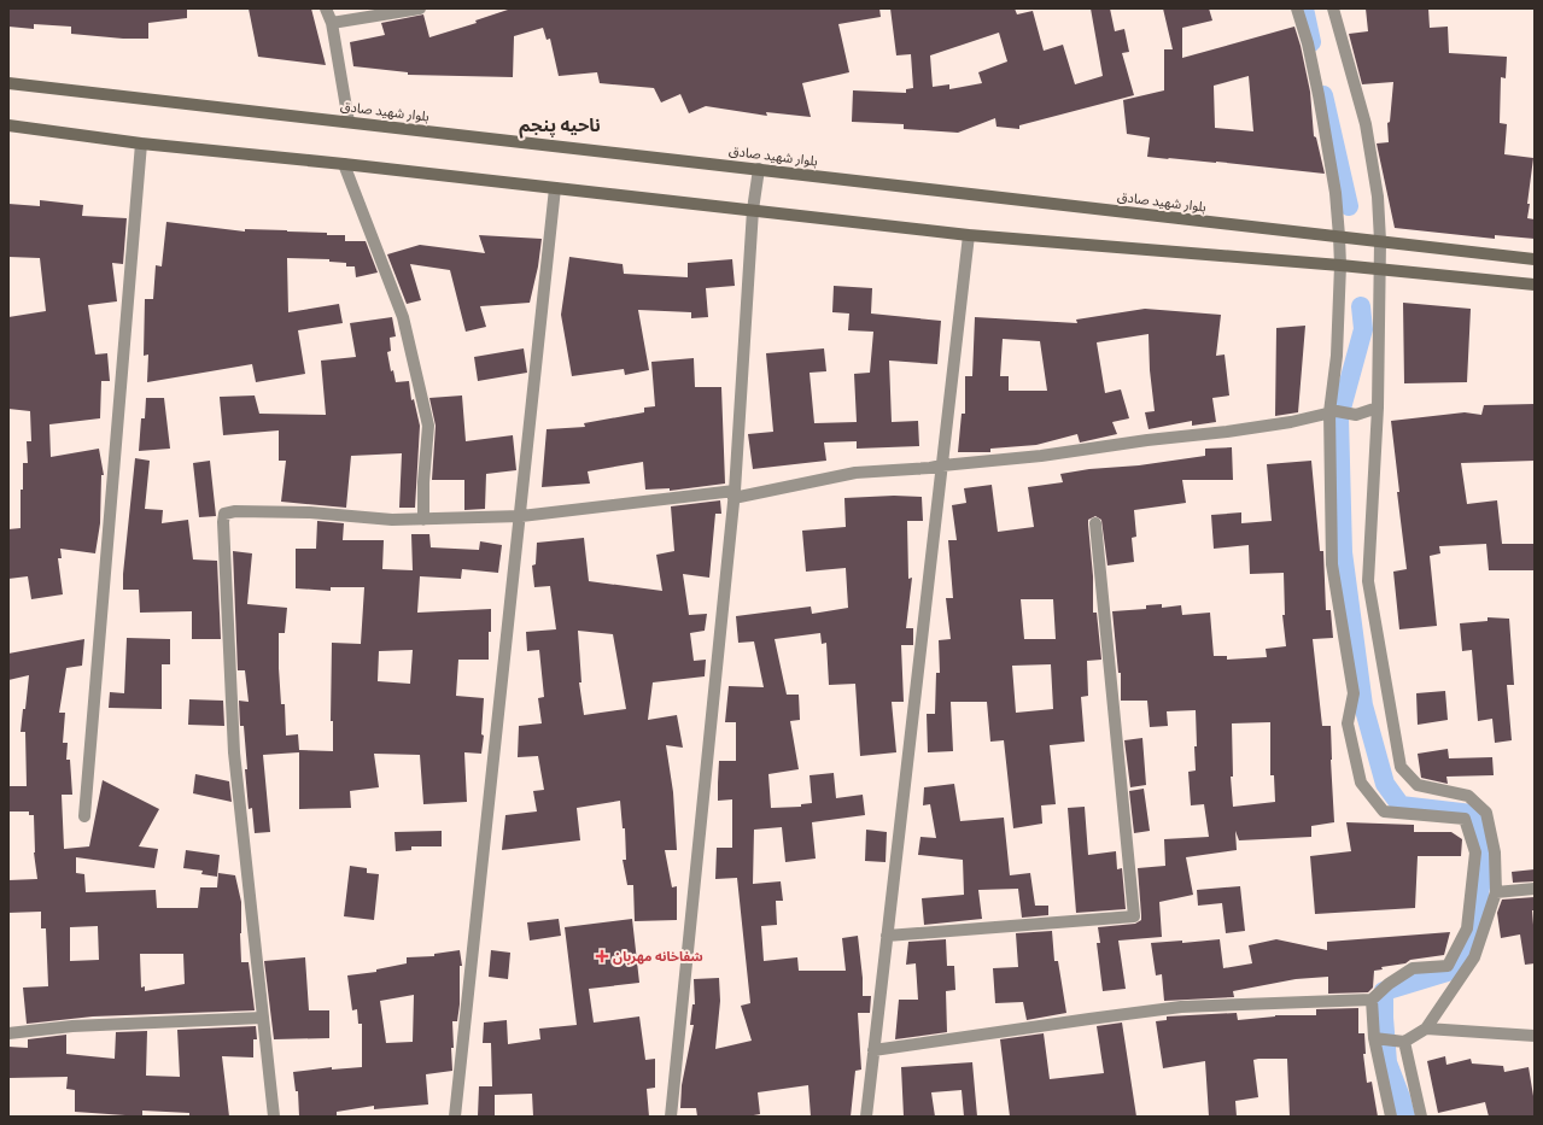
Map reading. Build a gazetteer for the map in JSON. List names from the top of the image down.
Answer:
{
  "streets": {
    "main road": ["بلوار شهید صادق"]
  },
  "districts": ["ناحیه پنجم"],
  "places": {
    "health": ["شفاخانه مهربان"]
  }
}
